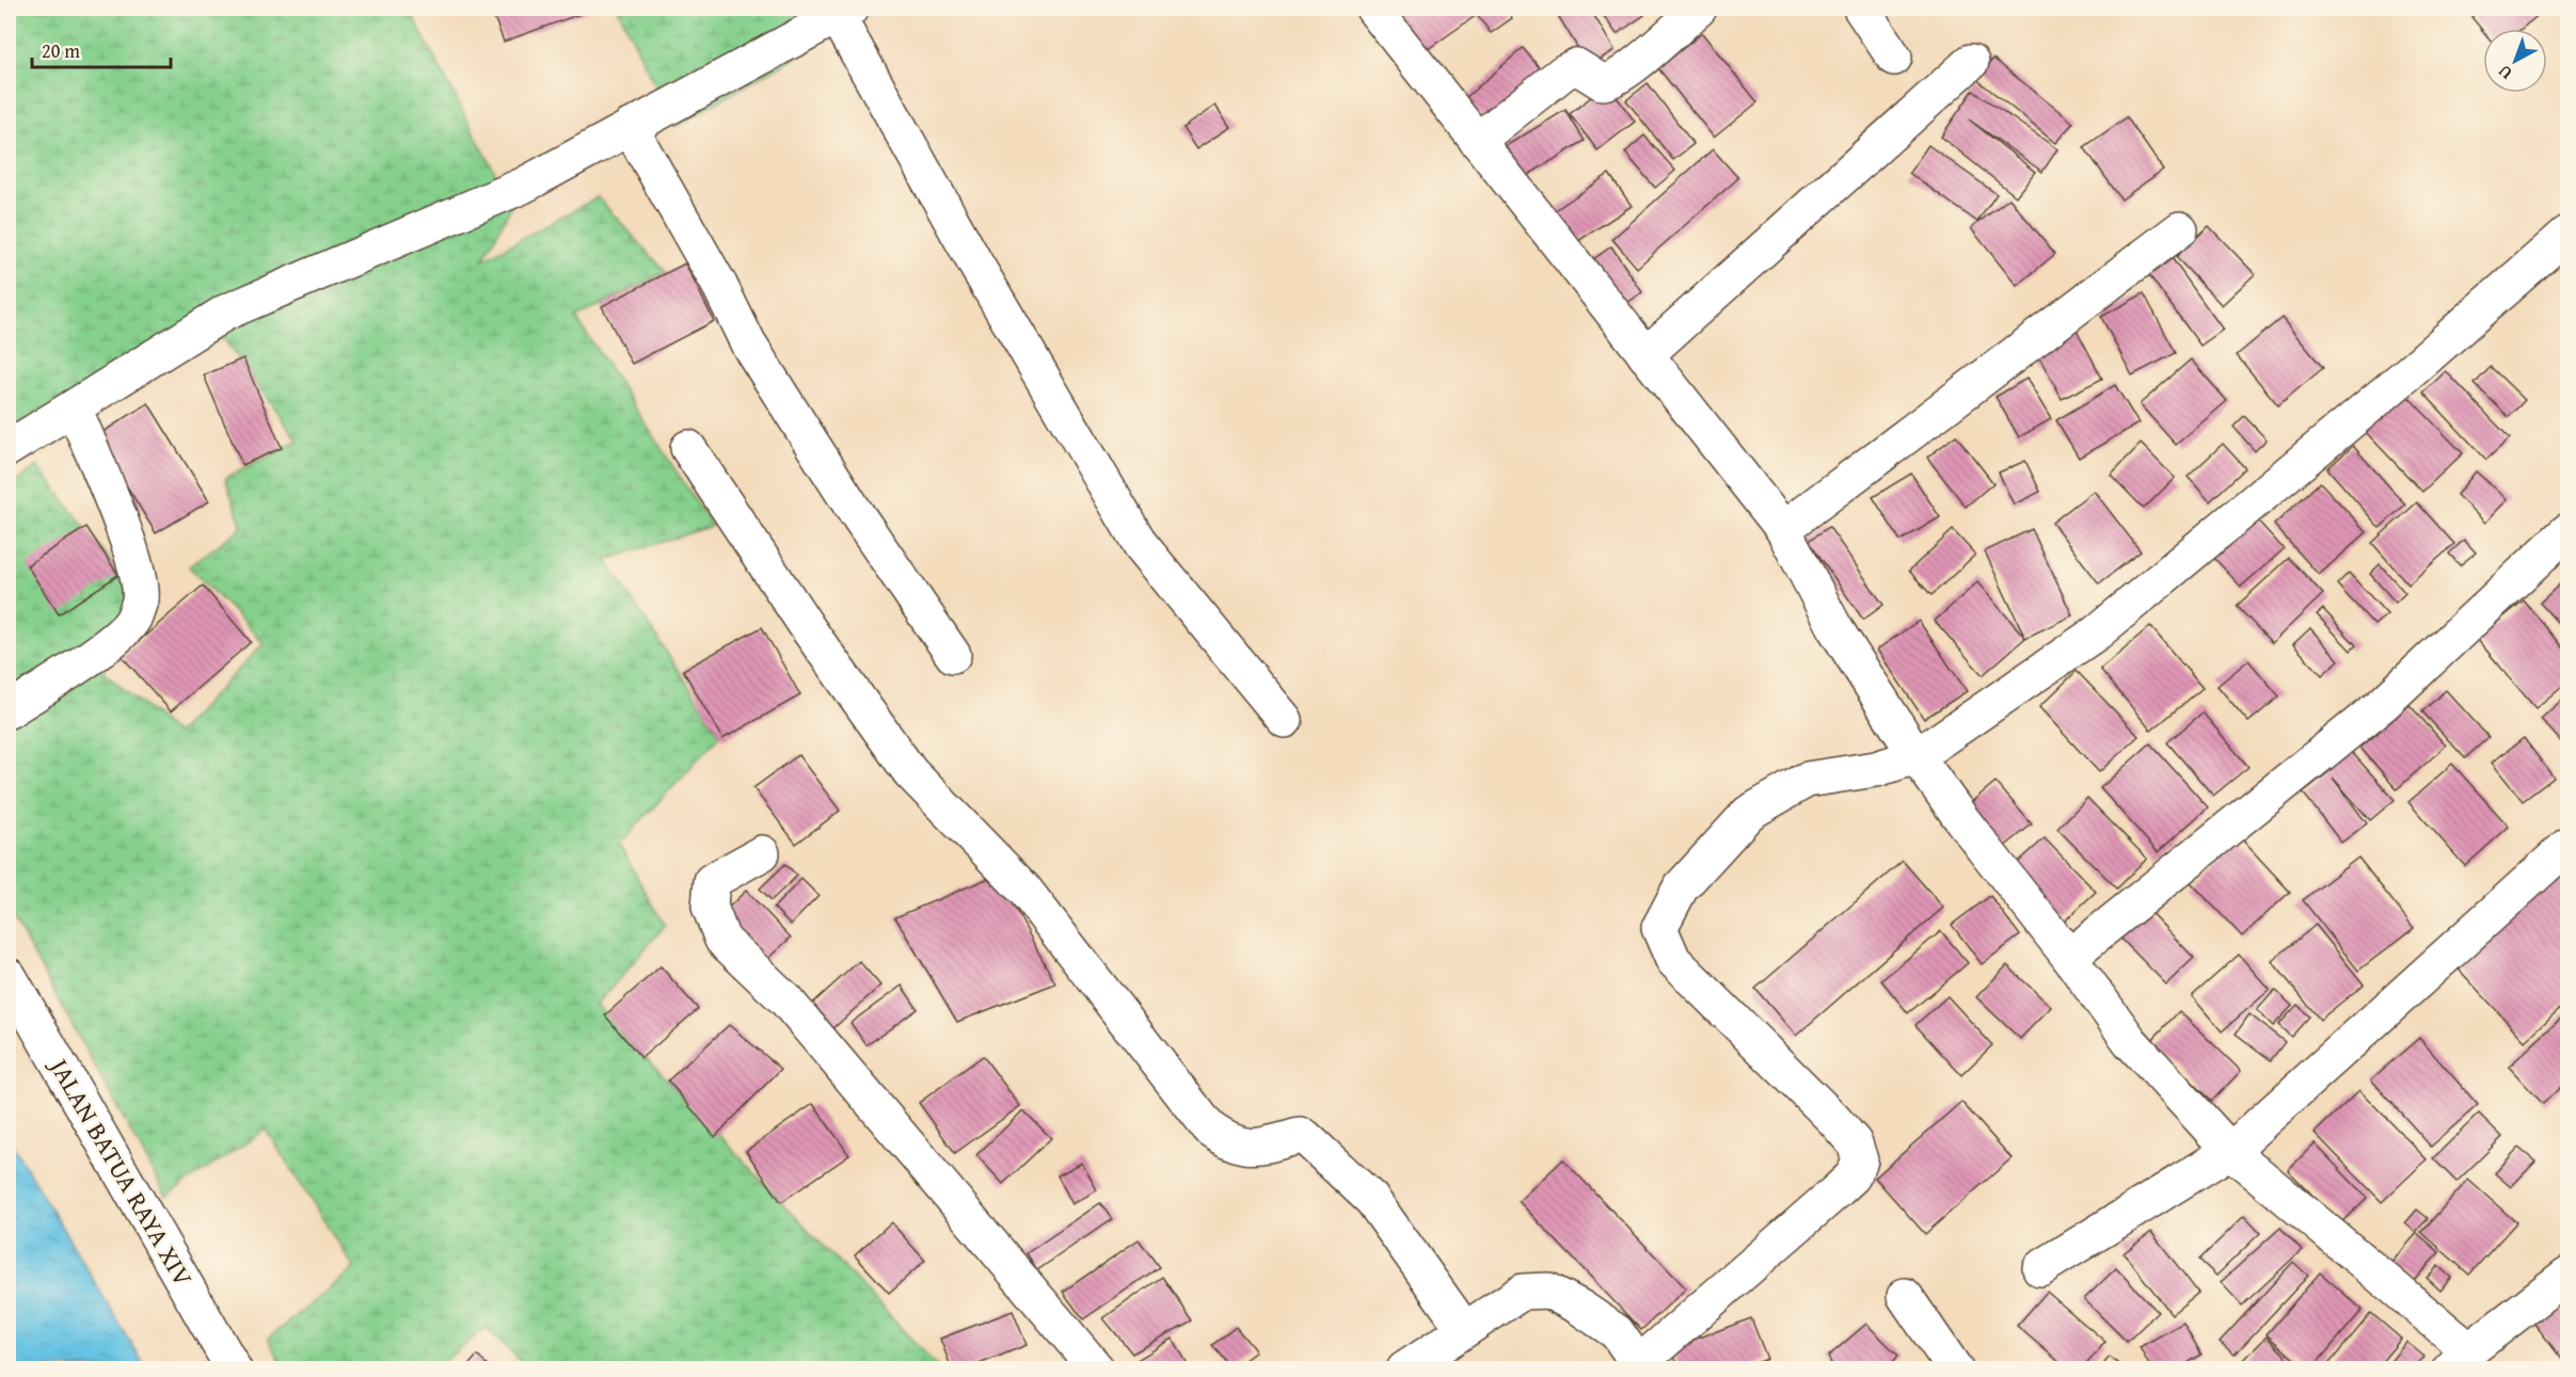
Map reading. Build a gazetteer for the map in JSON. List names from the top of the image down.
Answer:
{
  "streets": {
    "street": ["JALAN BATUA RAYA XIV"]
  },
  "scale_bar": "20 m",
  "north": "bottom left"
}
